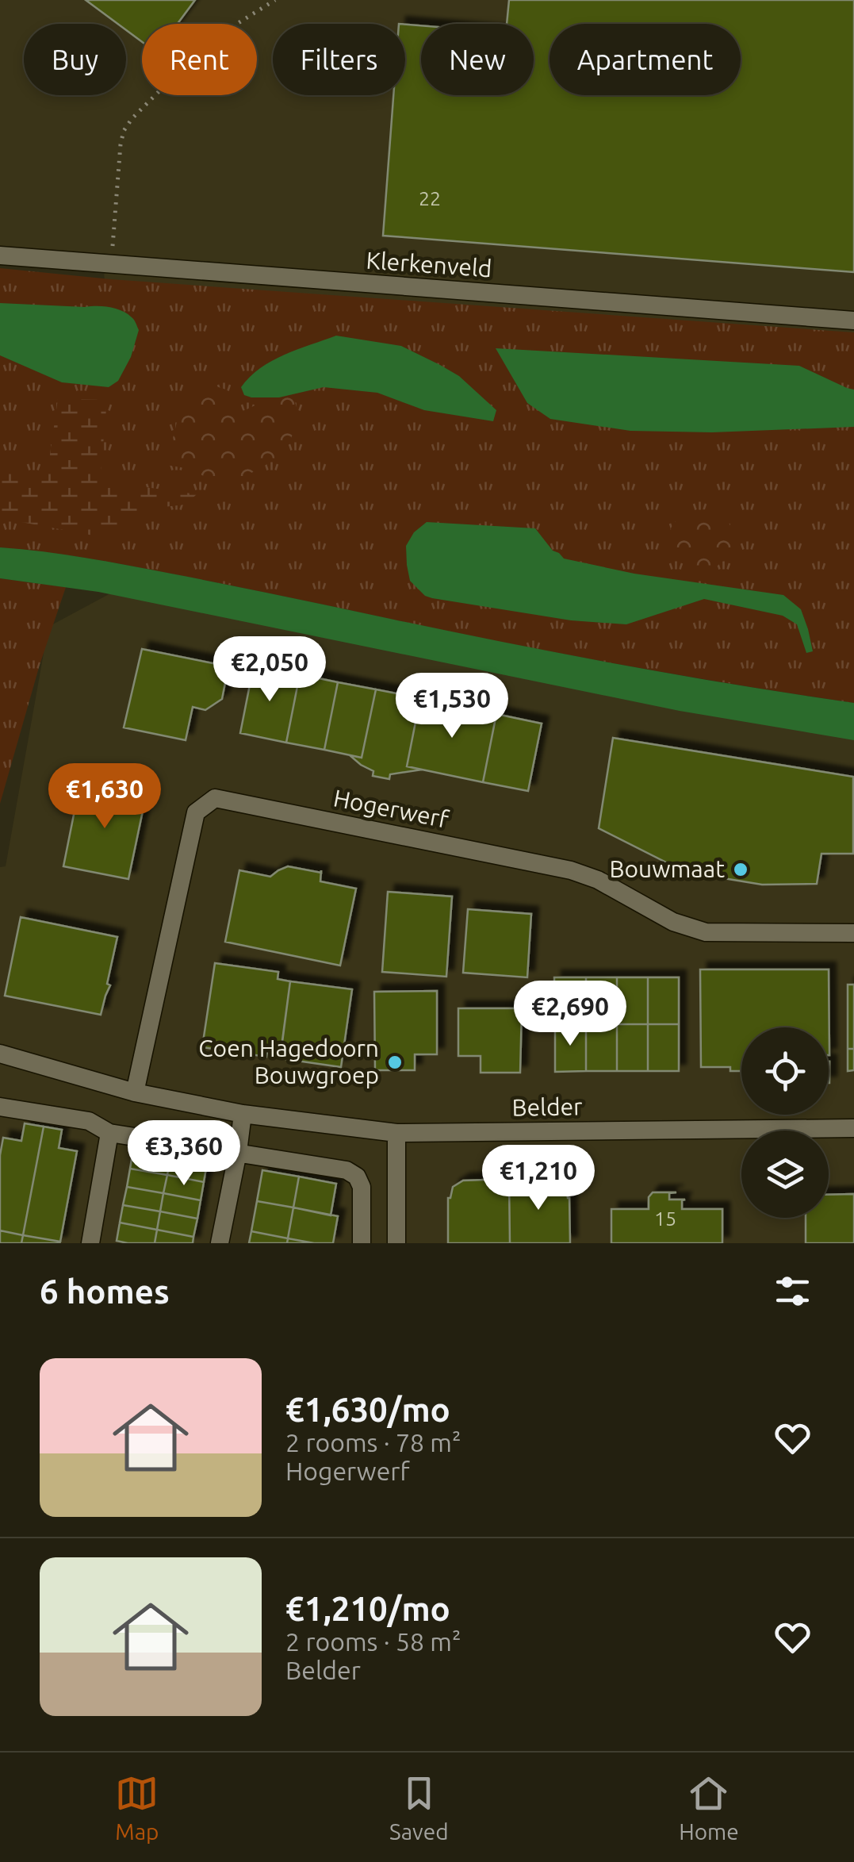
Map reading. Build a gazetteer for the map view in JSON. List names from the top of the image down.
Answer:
{
  "streets": {
    "street": ["Klerkenveld", "Hogerwerf", "Belder"]
  },
  "crossings": [
    ["Hogerwerf", "Belder"]
  ],
  "places": ["Bouwmaat", "Coen Hagedoorn Bouwgroep"],
  "house_numbers": ["22", "15"],
  "page": {
    "chip": [
      "Buy",
      "Rent",
      "Filters",
      "New",
      "Apartment"
    ],
    "price": [
      "€2,050",
      "€1,530",
      "€1,630",
      "€2,690",
      "€3,360",
      "€1,210"
    ],
    "heading": "6 homes",
    "list": [
      {
        "name": "€1,630/mo",
        "note": "2 rooms · 78 m² · Hogerwerf"
      },
      {
        "name": "€1,210/mo",
        "note": "2 rooms · 58 m² · Belder"
      }
    ],
    "tabs": ["Map", "Saved", "Home"]
  }
}
